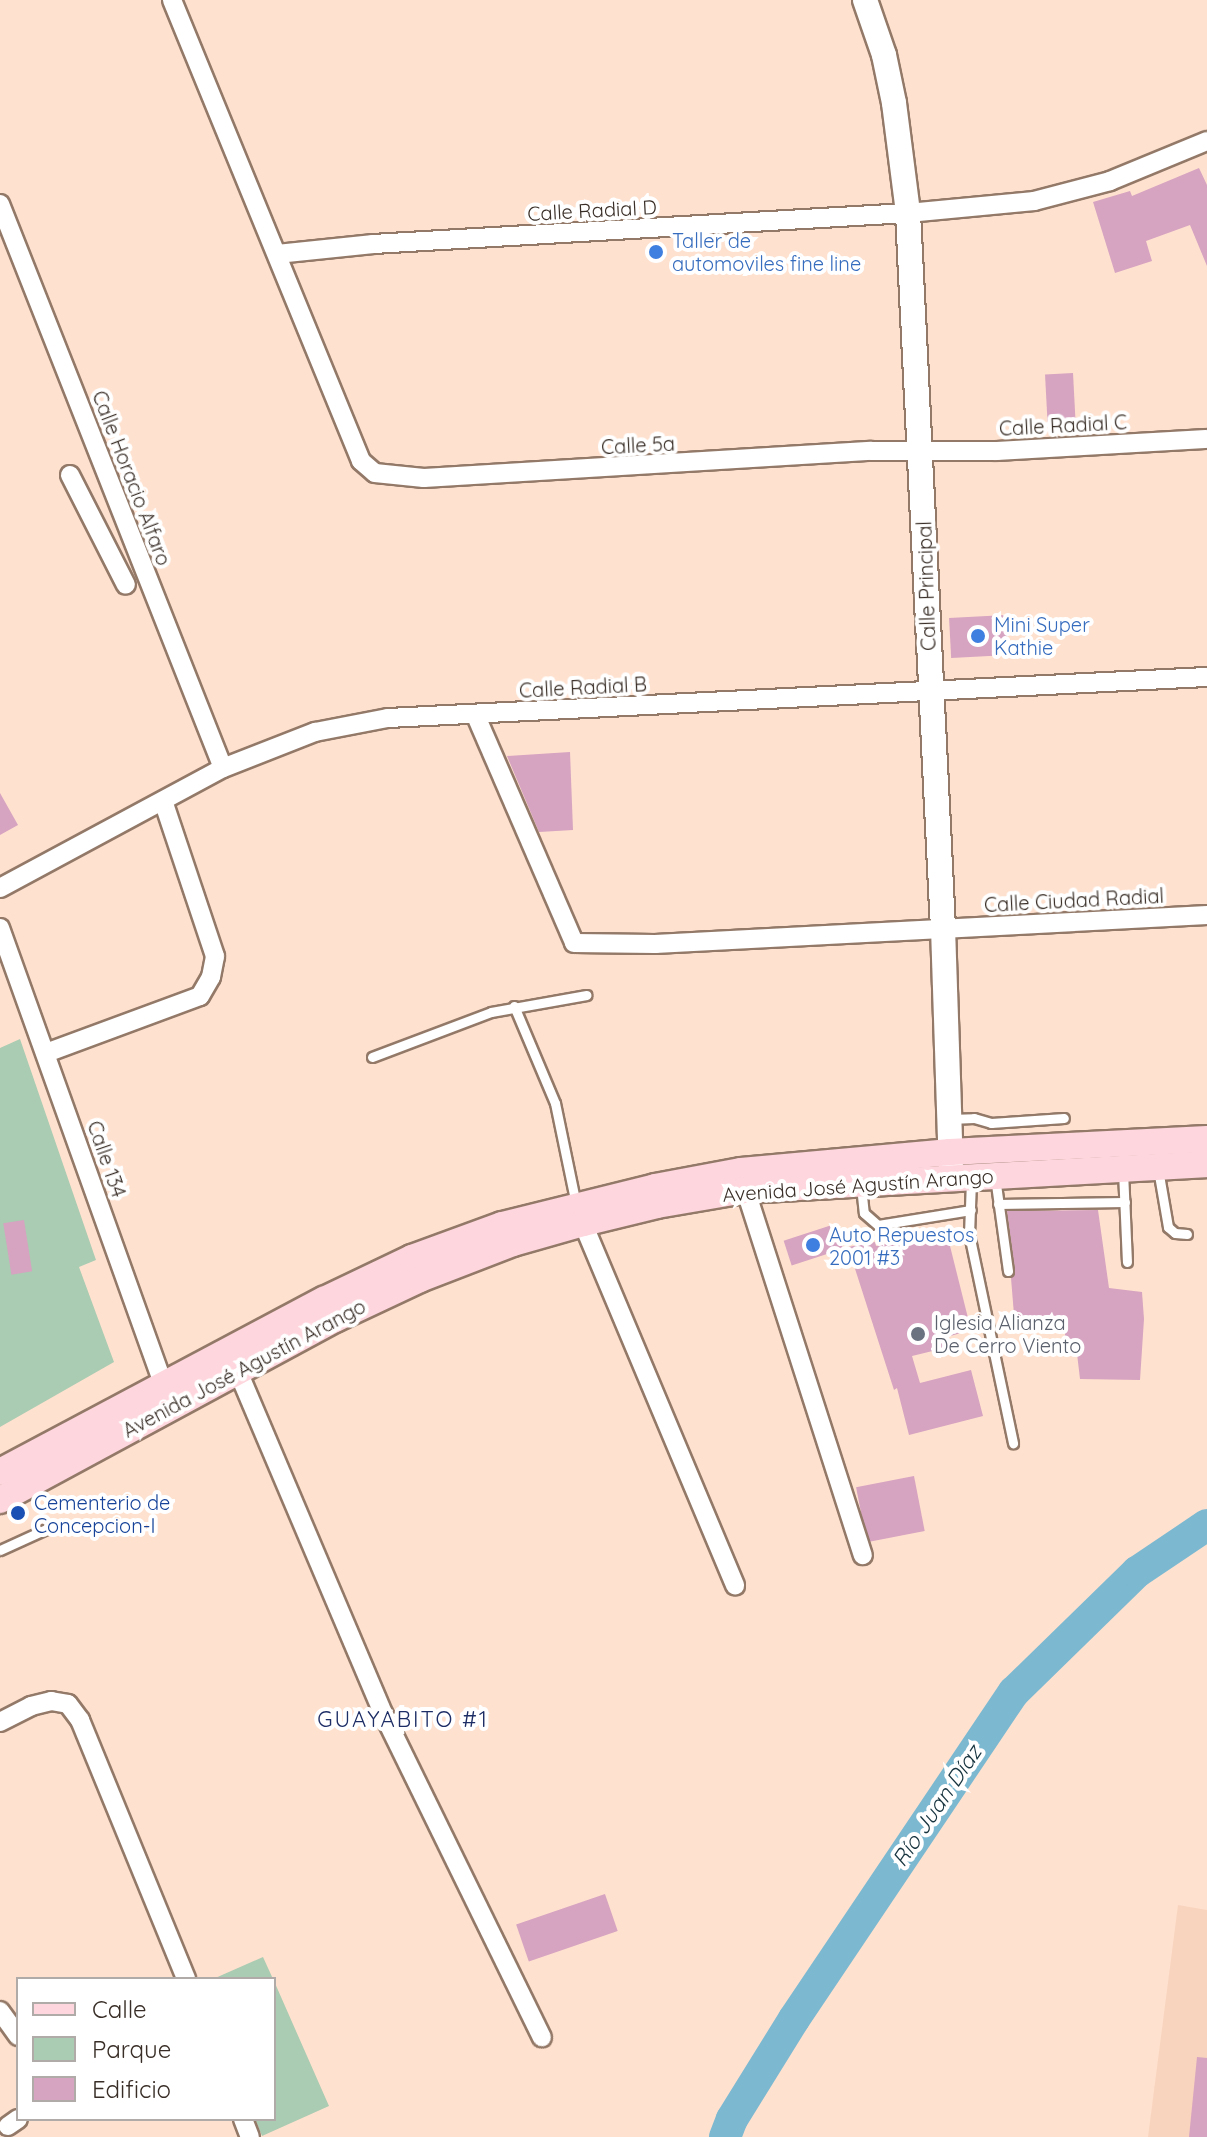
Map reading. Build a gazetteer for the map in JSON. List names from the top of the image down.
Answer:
{
  "streets": {
    "main road": ["Avenida José Agustín Arango"],
    "street": [
      "Calle Radial D",
      "Calle Radial C",
      "Calle 5a",
      "Calle Horacio Alfaro",
      "Calle Principal",
      "Calle Radial B",
      "Calle Ciudad Radial",
      "Calle 134"
    ]
  },
  "crossings": [
    ["Calle Radial D", "Calle 5a"],
    ["Calle Radial D", "Calle Principal"],
    ["Calle Radial C", "Calle 5a"],
    ["Calle Radial C", "Calle Principal"],
    ["Calle 5a", "Calle Principal"],
    ["Calle Horacio Alfaro", "Calle Radial B"],
    ["Calle Principal", "Calle Radial B"],
    ["Calle Principal", "Calle Ciudad Radial"],
    ["Calle Principal", "Avenida José Agustín Arango"],
    ["Calle Radial B", "Calle Ciudad Radial"],
    ["Calle 134", "Avenida José Agustín Arango"]
  ],
  "districts": ["GUAYABITO #1"],
  "water": ["Río Juan Díaz"],
  "places": [
    "Taller de automoviles fine line",
    "Mini Super Kathie",
    "Auto Repuestos 2001 #3",
    "Iglesia Alianza De Cerro Viento",
    "Cementerio de Concepcion-I"
  ],
  "legend": ["Calle", "Parque", "Edificio"]
}
